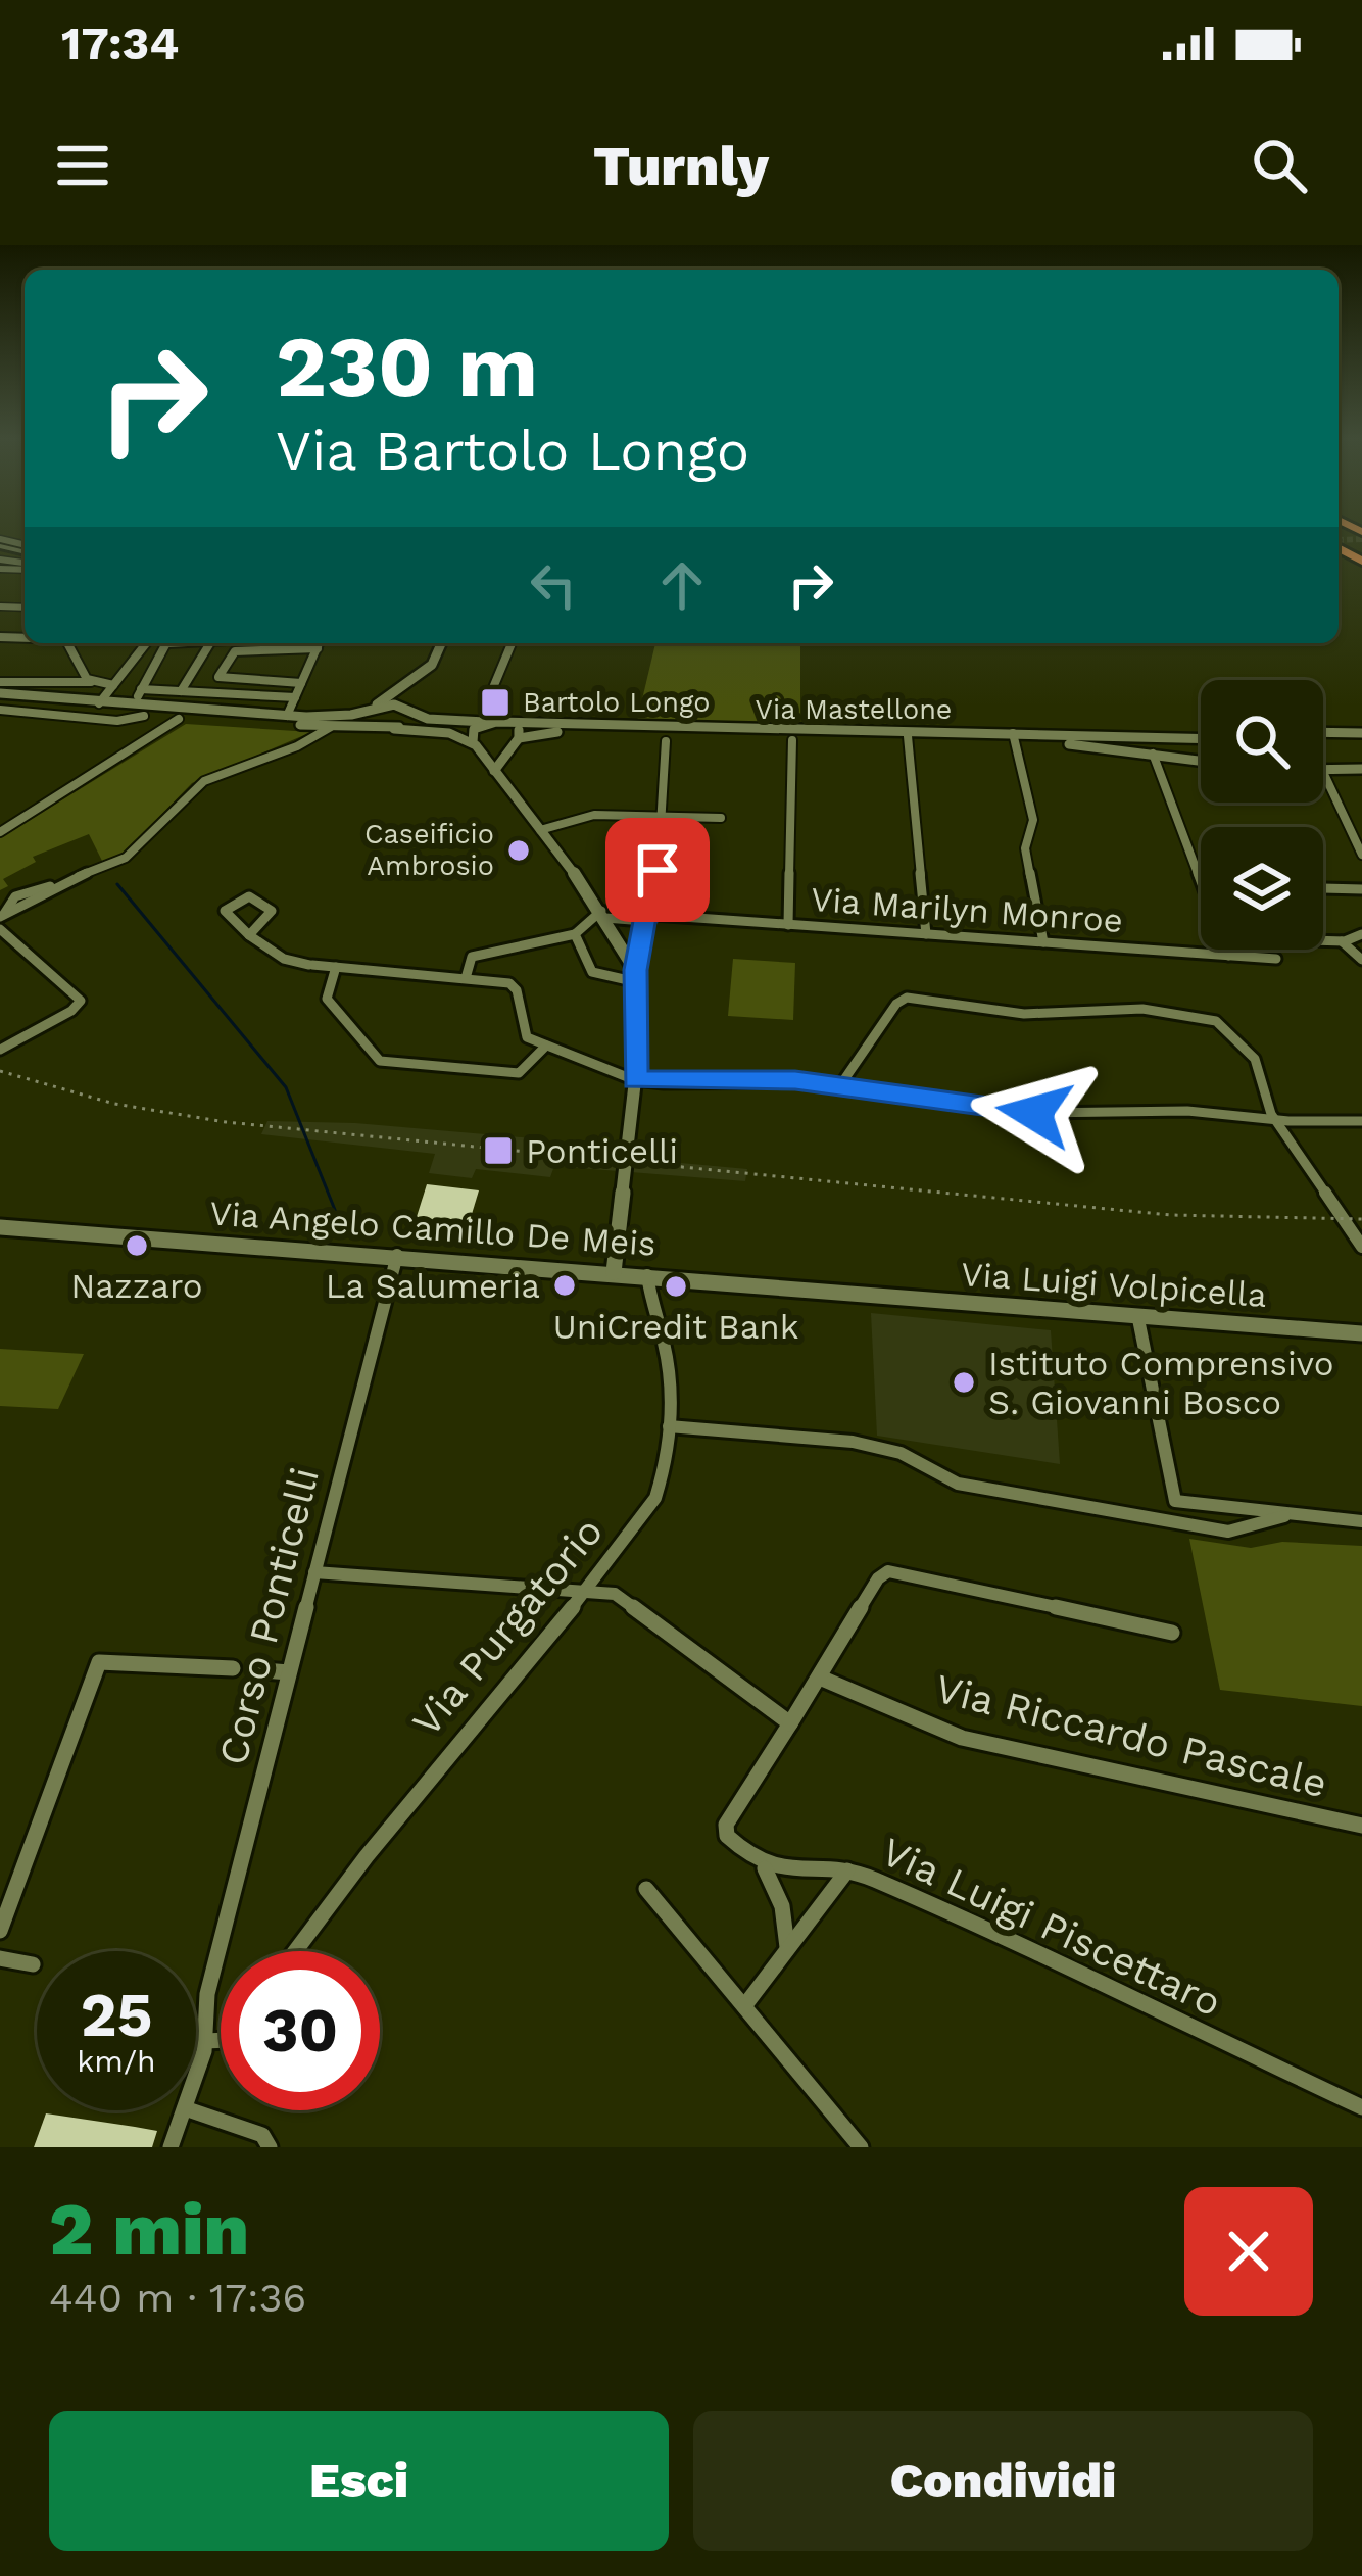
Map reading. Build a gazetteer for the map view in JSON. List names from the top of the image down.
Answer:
{
  "streets": {
    "street": [
      "Via Mastellone",
      "Via Marilyn Monroe",
      "Via Angelo Camillo De Meis",
      "Via Luigi Volpicella",
      "Corso Ponticelli",
      "Via Purgatorio",
      "Via Riccardo Pascale",
      "Via Luigi Piscettaro"
    ]
  },
  "crossings": [
    ["Via Angelo Camillo De Meis", "Via Luigi Volpicella"],
    ["Via Angelo Camillo De Meis", "Corso Ponticelli"],
    ["Via Angelo Camillo De Meis", "Via Purgatorio"]
  ],
  "places": {
    "transit": ["Bartolo Longo", "Ponticelli"],
    "other": [
      "Caseificio Ambrosio",
      "Nazzaro",
      "La Salumeria",
      "UniCredit Bank",
      "Istituto Comprensivo S. Giovanni Bosco"
    ]
  },
  "page": {
    "status": "17:34",
    "header": "Turnly",
    "turn": ["230 m", "Via Bartolo Longo"],
    "speed": "25 km/h",
    "limit": "30",
    "heading": ["2 min", "440 m · 17:36"],
    "buttons": ["Esci", "Condividi"]
  }
}
